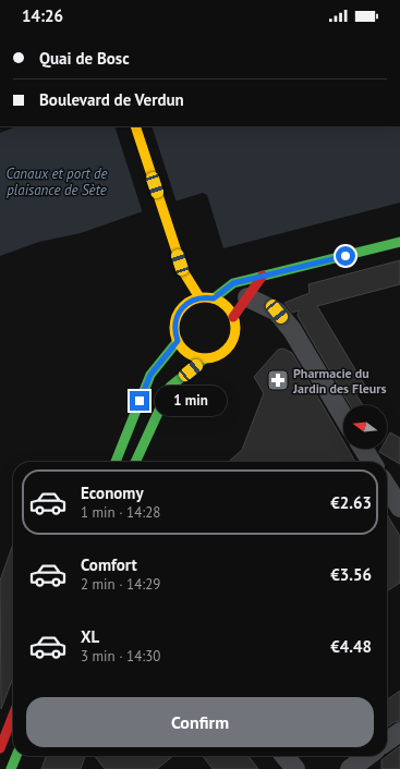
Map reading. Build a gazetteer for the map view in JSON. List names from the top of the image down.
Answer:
{
  "water": ["Canaux et port de plaisance de Sète"],
  "places": {
    "pharmacy": ["Pharmacie du Jardin des Fleurs"]
  },
  "north": "left",
  "page": {
    "status": "14:26",
    "banner": ["Quai de Bosc", "Boulevard de Verdun"],
    "bubble": "1 min",
    "list": [
      {
        "name": "Economy",
        "note": "1 min · 14:28",
        "value": "€2.63"
      },
      {
        "name": "Comfort",
        "note": "2 min · 14:29",
        "value": "€3.56"
      },
      {
        "name": "XL",
        "note": "3 min · 14:30",
        "value": "€4.48"
      }
    ],
    "buttons": "Confirm"
  }
}
